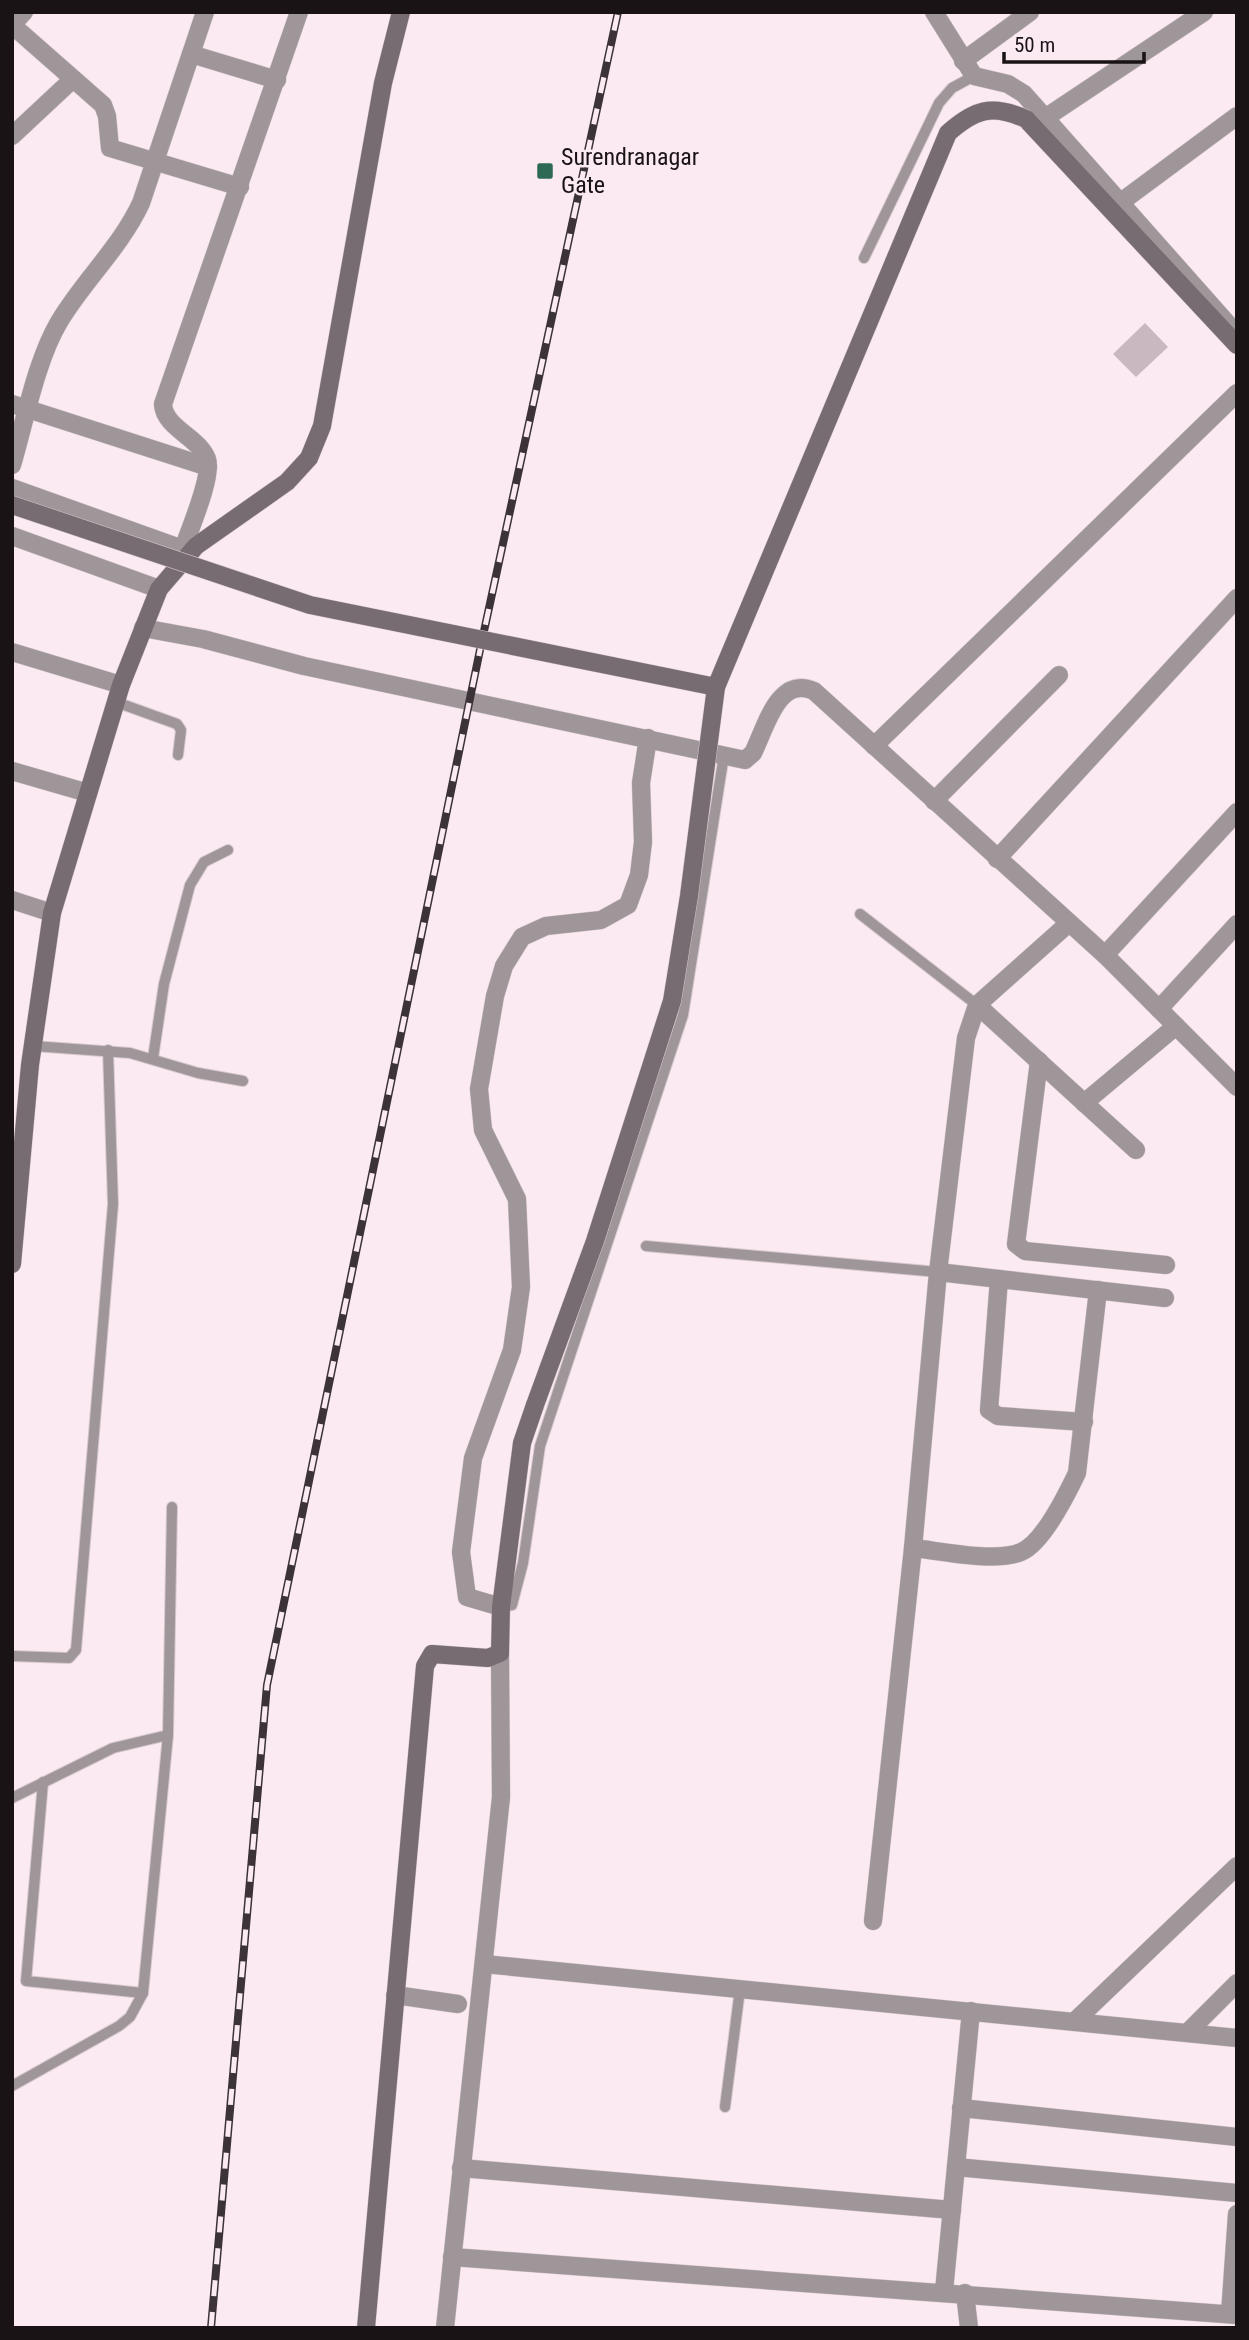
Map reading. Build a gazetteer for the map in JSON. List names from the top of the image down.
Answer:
{
  "places": {
    "transit": ["Surendranagar Gate"]
  },
  "scale_bar": "50 m"
}
